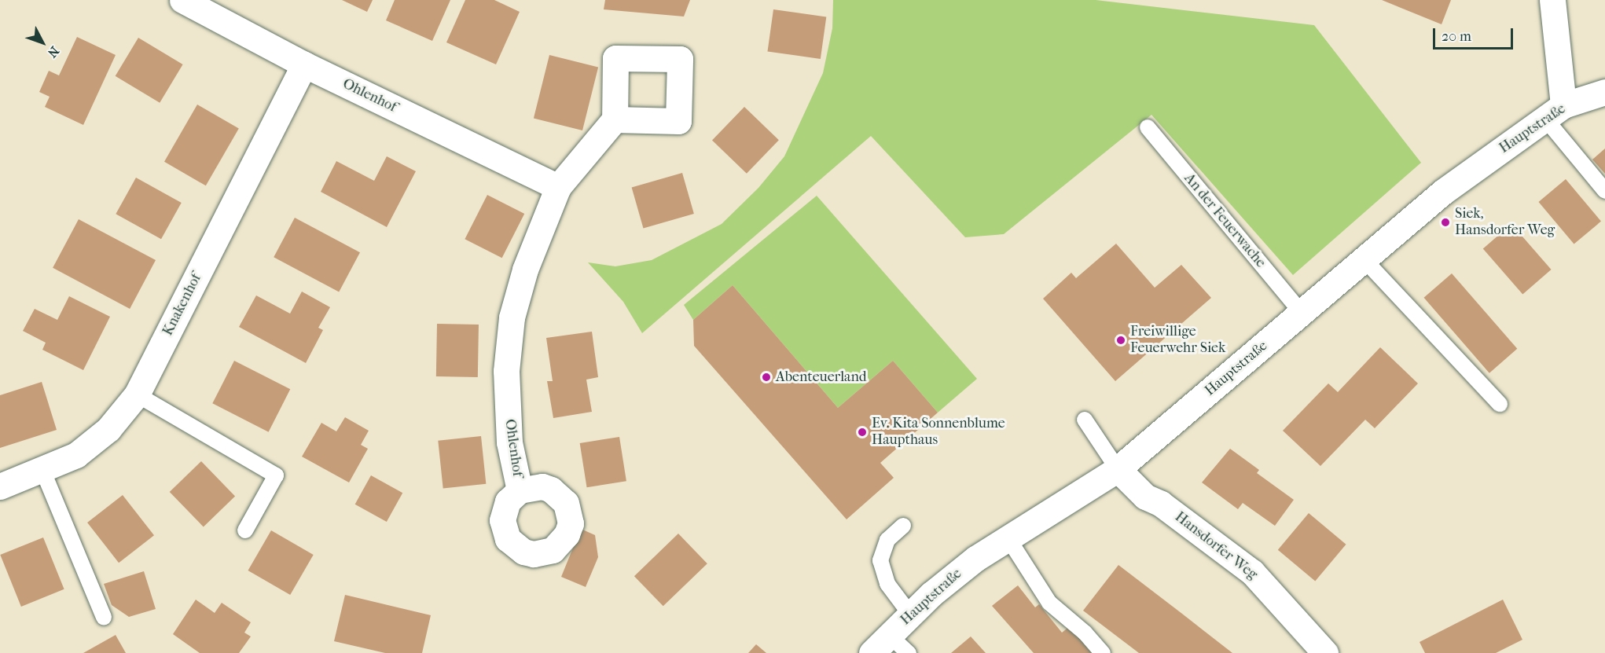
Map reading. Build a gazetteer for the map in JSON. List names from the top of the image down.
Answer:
{
  "streets": {
    "street": [
      "Ohlenhof",
      "Hauptstraße",
      "Knakenhof",
      "Hansdorfer Weg"
    ],
    "lane": ["An der Feuerwache"]
  },
  "crossings": [
    ["Ohlenhof", "Knakenhof"],
    ["Hauptstraße", "An der Feuerwache"],
    ["Hauptstraße", "Hansdorfer Weg"]
  ],
  "places": [
    "Siek, Hansdorfer Weg",
    "Freiwillige Feuerwehr Siek",
    "Abenteuerland",
    "Ev. Kita Sonnenblume Haupthaus"
  ],
  "scale_bar": "20 m",
  "north": "bottom right"
}
